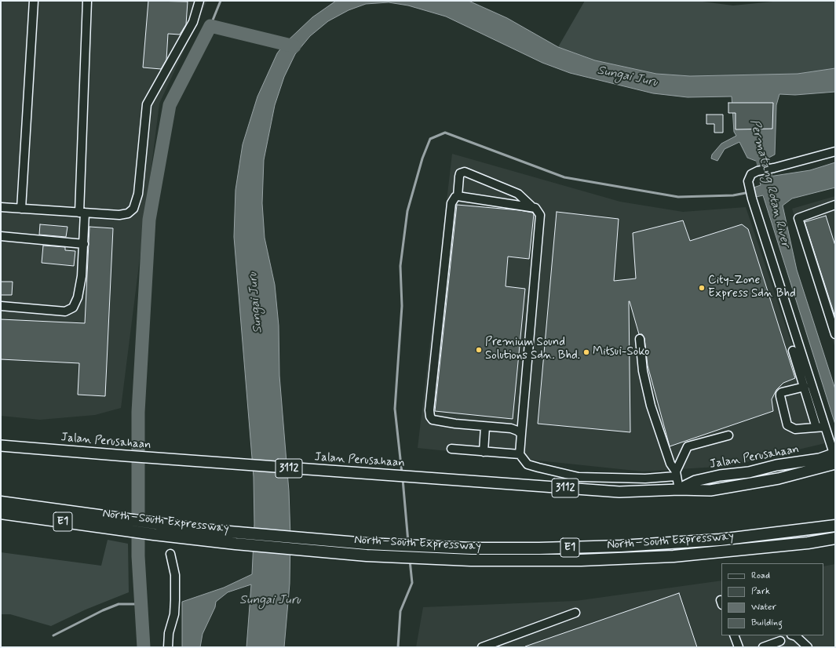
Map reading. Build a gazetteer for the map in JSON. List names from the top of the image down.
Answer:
{
  "streets": {
    "highway": ["E1", "North–South Expressway"],
    "main road": ["Jalan Perusahaan", "3112"]
  },
  "water": ["Sungai Juru", "Permatang Rotan River"],
  "places": ["City-Zone Express Sdn Bhd", "Premium Sound Solutions Sdn. Bhd.", "Mitsui-Soko"],
  "legend": [
    "Road",
    "Park",
    "Water",
    "Building"
  ]
}
